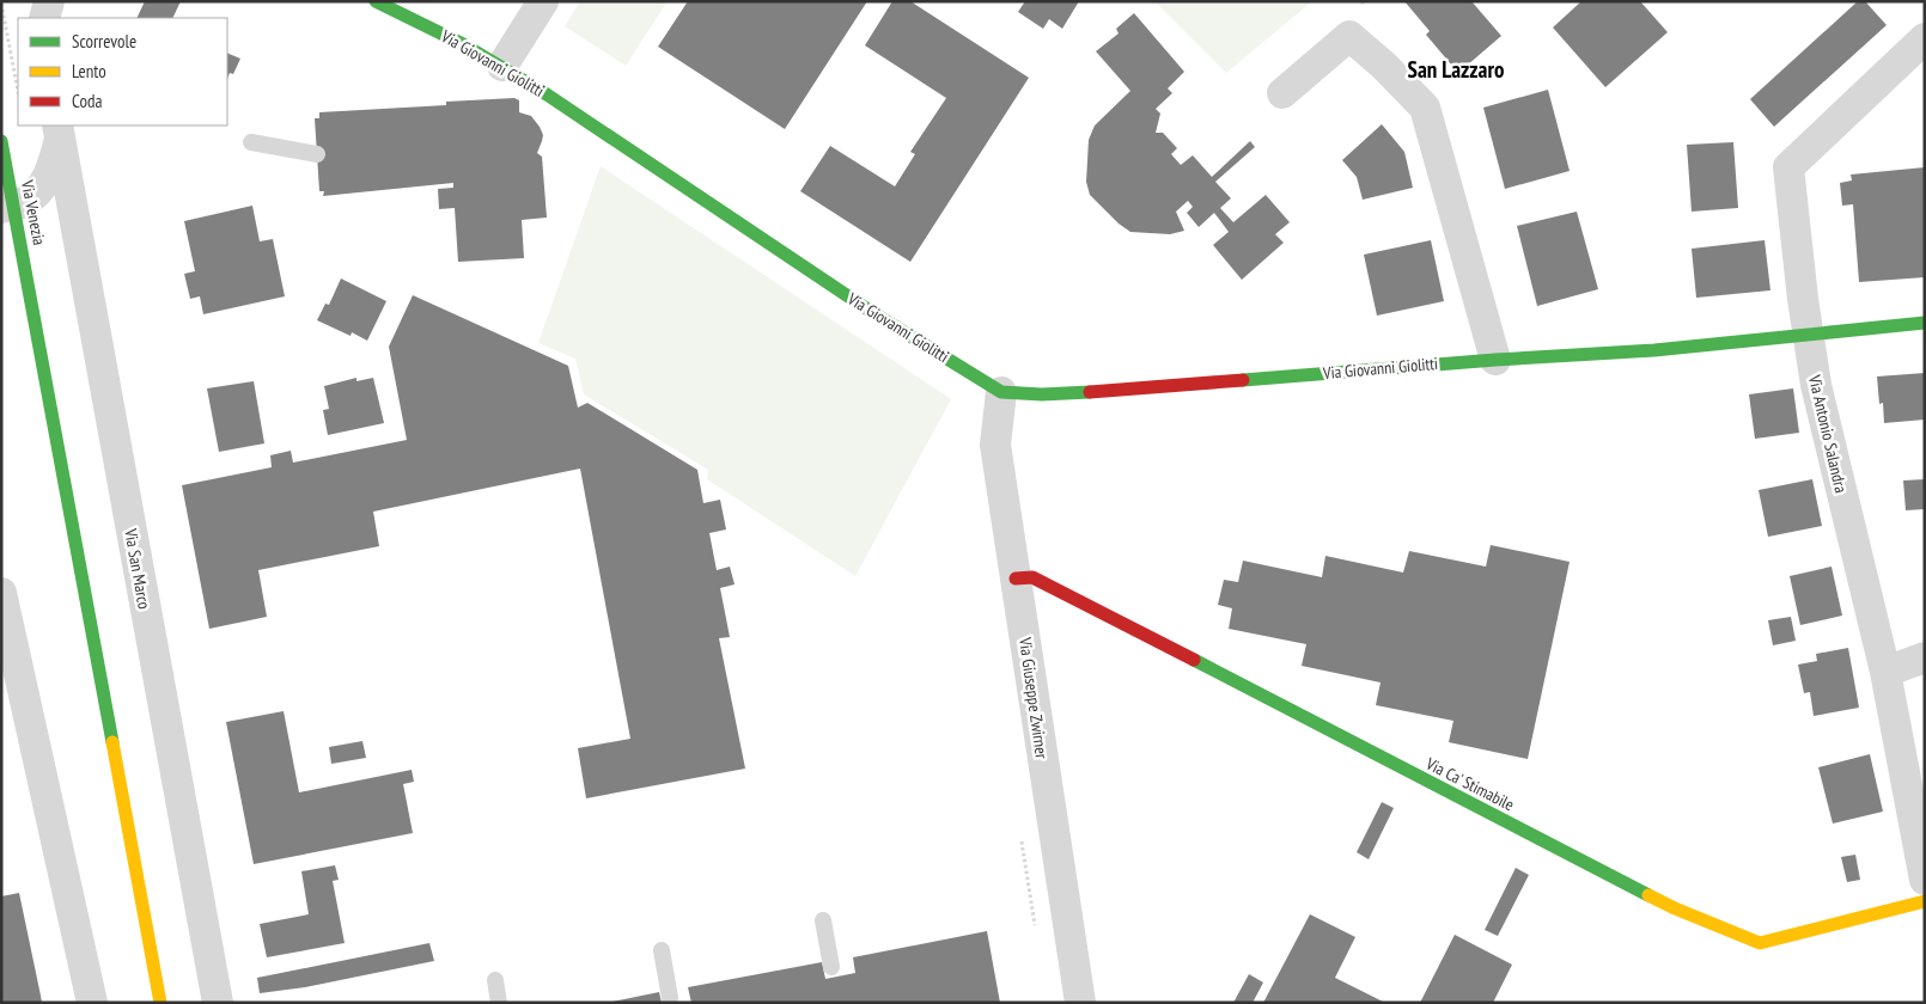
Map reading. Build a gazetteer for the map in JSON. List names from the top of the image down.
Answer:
{
  "streets": {
    "street": [
      "Via Giovanni Giolitti",
      "Via Venezia",
      "Via Antonio Salandra",
      "Via San Marco",
      "Via Giuseppe Zwirner",
      "Via Ca' Stimabile"
    ]
  },
  "crossings": [
    ["Via Giovanni Giolitti", "Via Antonio Salandra"],
    ["Via Giovanni Giolitti", "Via Giuseppe Zwirner"],
    ["Via Giuseppe Zwirner", "Via Ca' Stimabile"]
  ],
  "districts": ["San Lazzaro"],
  "legend": ["Scorrevole", "Lento", "Coda"]
}
